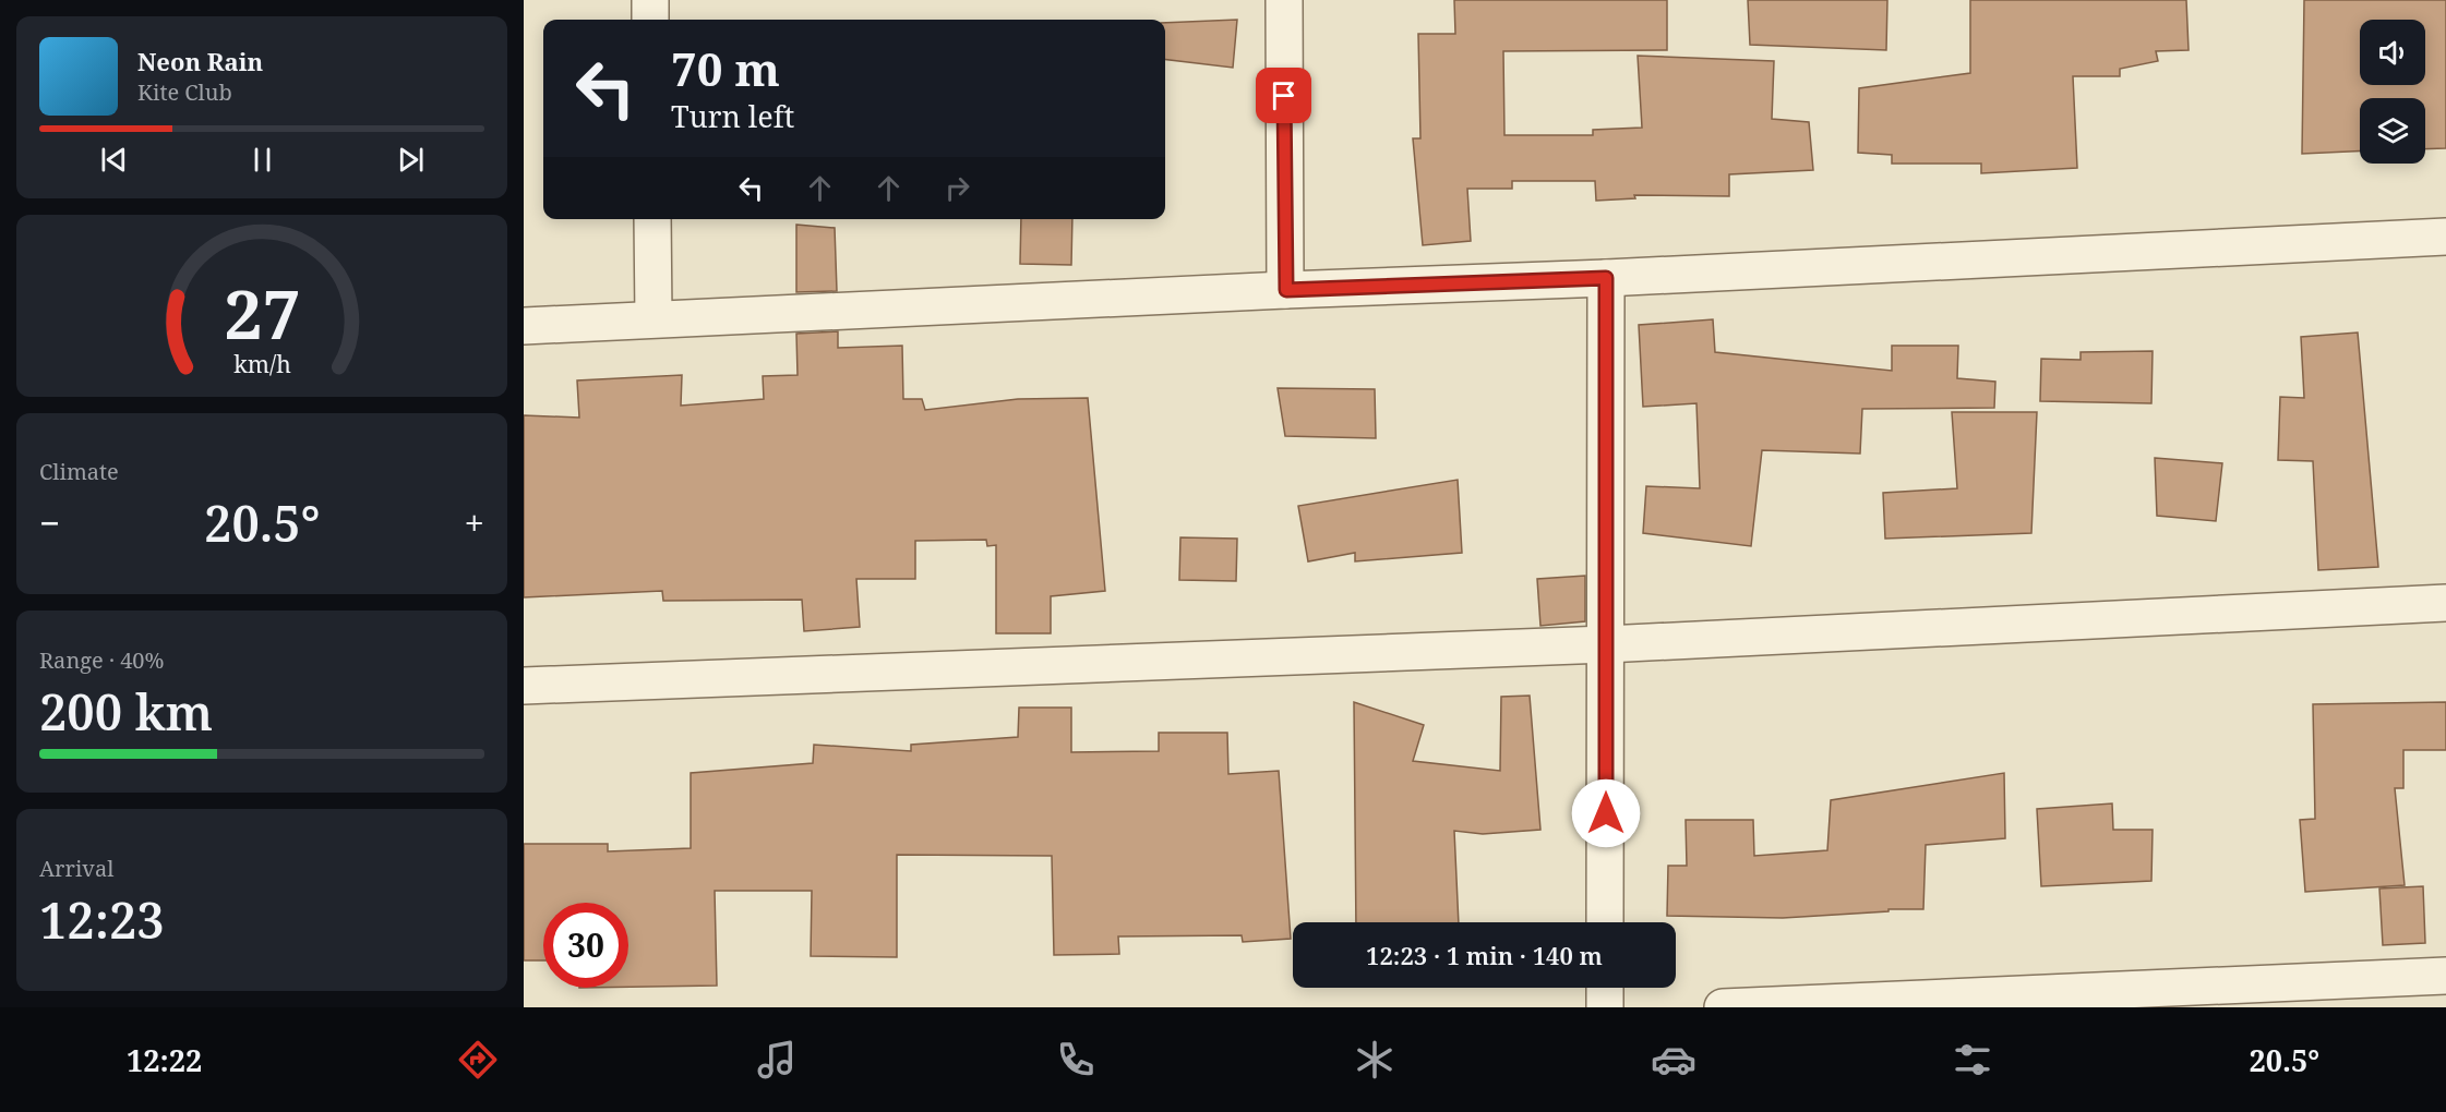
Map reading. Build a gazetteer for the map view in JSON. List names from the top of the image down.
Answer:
{
  "page": {
    "turn": ["70 m", "Turn left"],
    "song": ["Neon Rain", "Kite Club"],
    "tile": [
      "Climate",
      ["Range · 40%", "200 km"],
      ["Arrival", "12:23"]
    ],
    "heat": ["−", "20.5°", "+"],
    "limit": "30",
    "trip": "12:23 · 1 min · 140 m",
    "tabs": ["12:22", "20.5°"],
    "gauge": ["27", "km/h"]
  }
}
